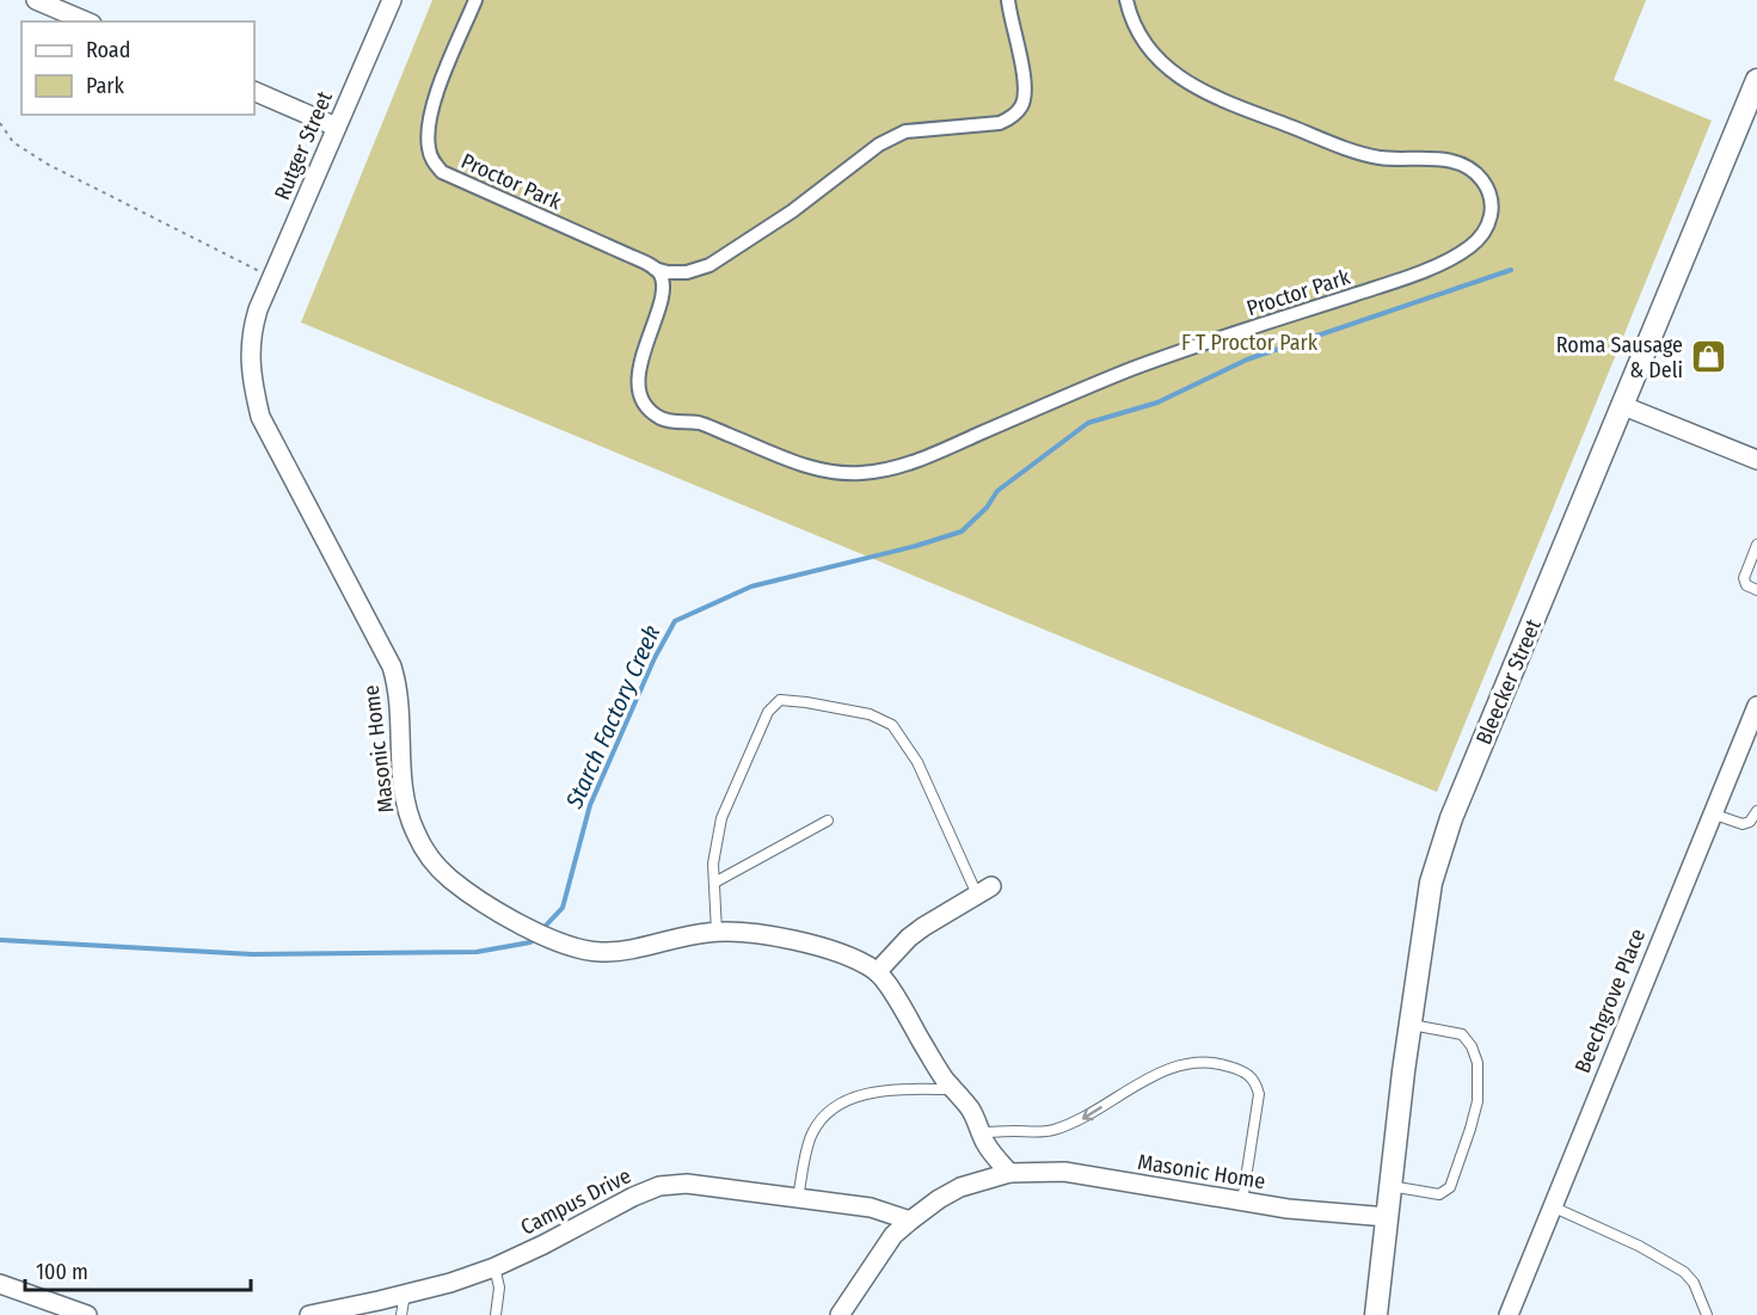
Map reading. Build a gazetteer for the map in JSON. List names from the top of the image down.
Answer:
{
  "streets": {
    "street": [
      "Rutger Street",
      "Proctor Park",
      "Bleecker Street",
      "Masonic Home",
      "Beechgrove Place",
      "Campus Drive"
    ]
  },
  "crossings": [
    ["Rutger Street", "Masonic Home"],
    ["Bleecker Street", "Masonic Home"],
    ["Masonic Home", "Campus Drive"]
  ],
  "water": ["Starch Factory Creek"],
  "parks": ["F T Proctor Park"],
  "places": {
    "shop": ["Roma Sausage & Deli"]
  },
  "legend": ["Road", "Park"],
  "scale_bar": "100 m"
}
